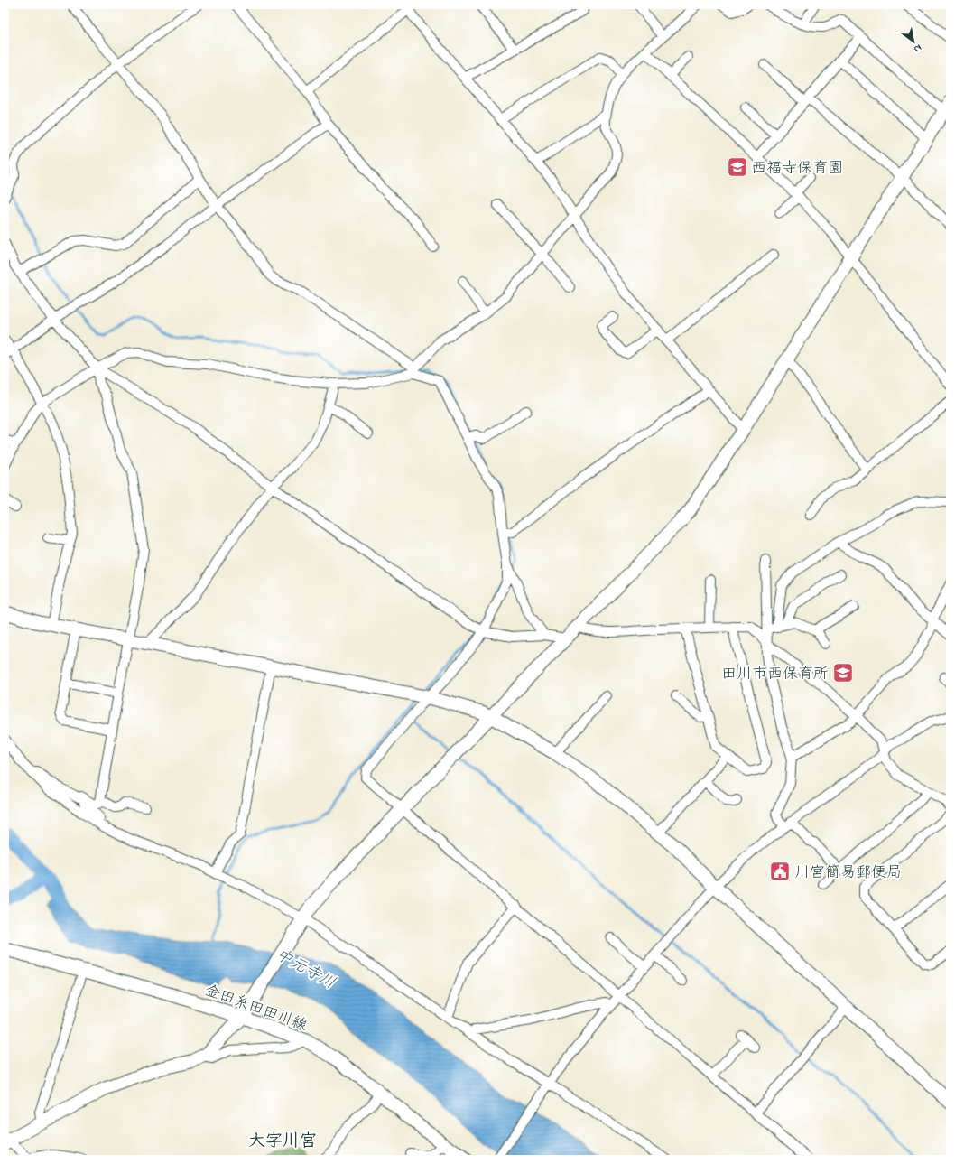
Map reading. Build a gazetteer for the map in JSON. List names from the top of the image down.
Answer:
{
  "streets": {
    "street": ["金田糸田田川線"]
  },
  "districts": ["大字川宮"],
  "water": ["中元寺川"],
  "places": {
    "school or university": ["西福寺保育園", "田川市西保育所"],
    "public building": ["川宮簡易郵便局"]
  },
  "north": "bottom right"
}
